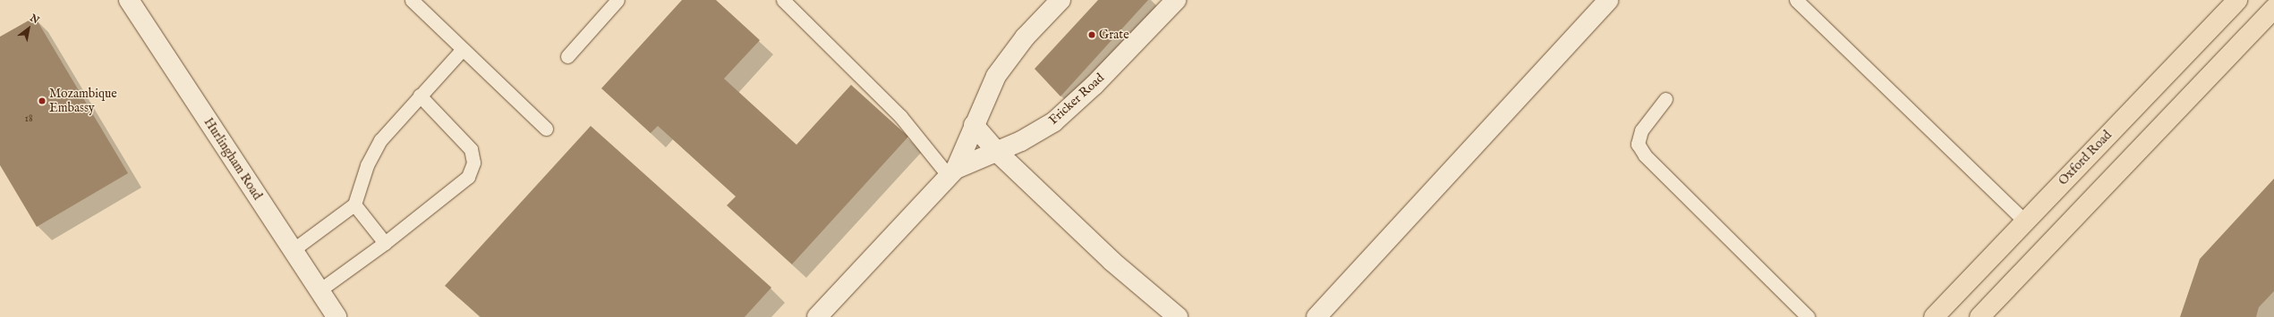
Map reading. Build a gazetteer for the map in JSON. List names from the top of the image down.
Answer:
{
  "streets": {
    "main road": ["Oxford Road"],
    "street": ["Fricker Road", "Hurlingham Road"]
  },
  "places": ["Grate", "Mozambique Embassy"],
  "house_numbers": ["18"],
  "north": "top right"
}
